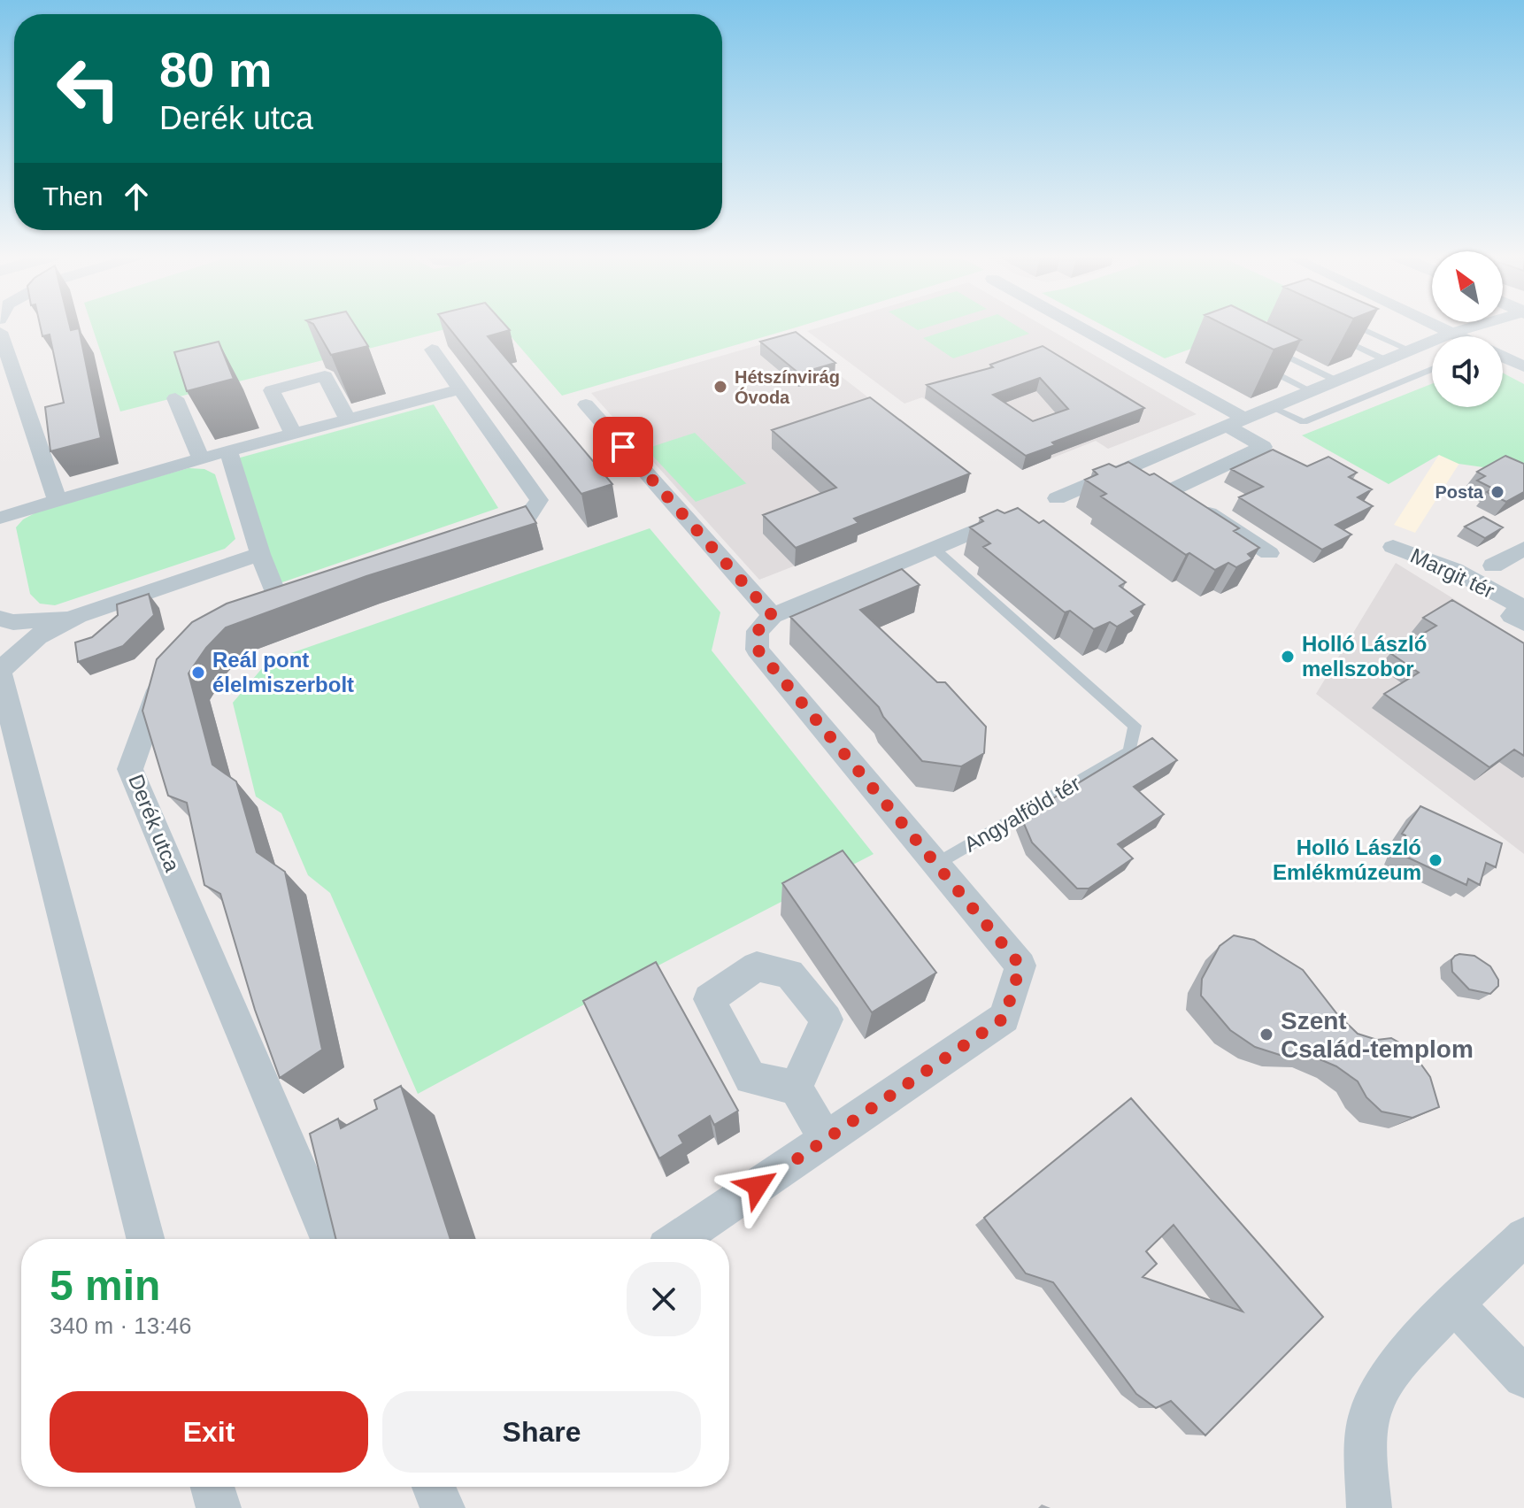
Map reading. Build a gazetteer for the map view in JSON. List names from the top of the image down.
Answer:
{
  "streets": {
    "street": ["Margit tér", "Derék utca"],
    "lane": ["Angyalföld tér"]
  },
  "places": [
    "Hétszínvirág Óvoda",
    "Posta",
    "Holló László mellszobor",
    "Reál pont élelmiszerbolt",
    "Holló László Emlékmúzeum",
    "Szent Család-templom"
  ],
  "north": "top left",
  "page": {
    "turn": ["80 m", "Derék utca"],
    "then": "Then",
    "heading": ["5 min", "340 m · 13:46"],
    "buttons": ["Exit", "Share"]
  }
}
